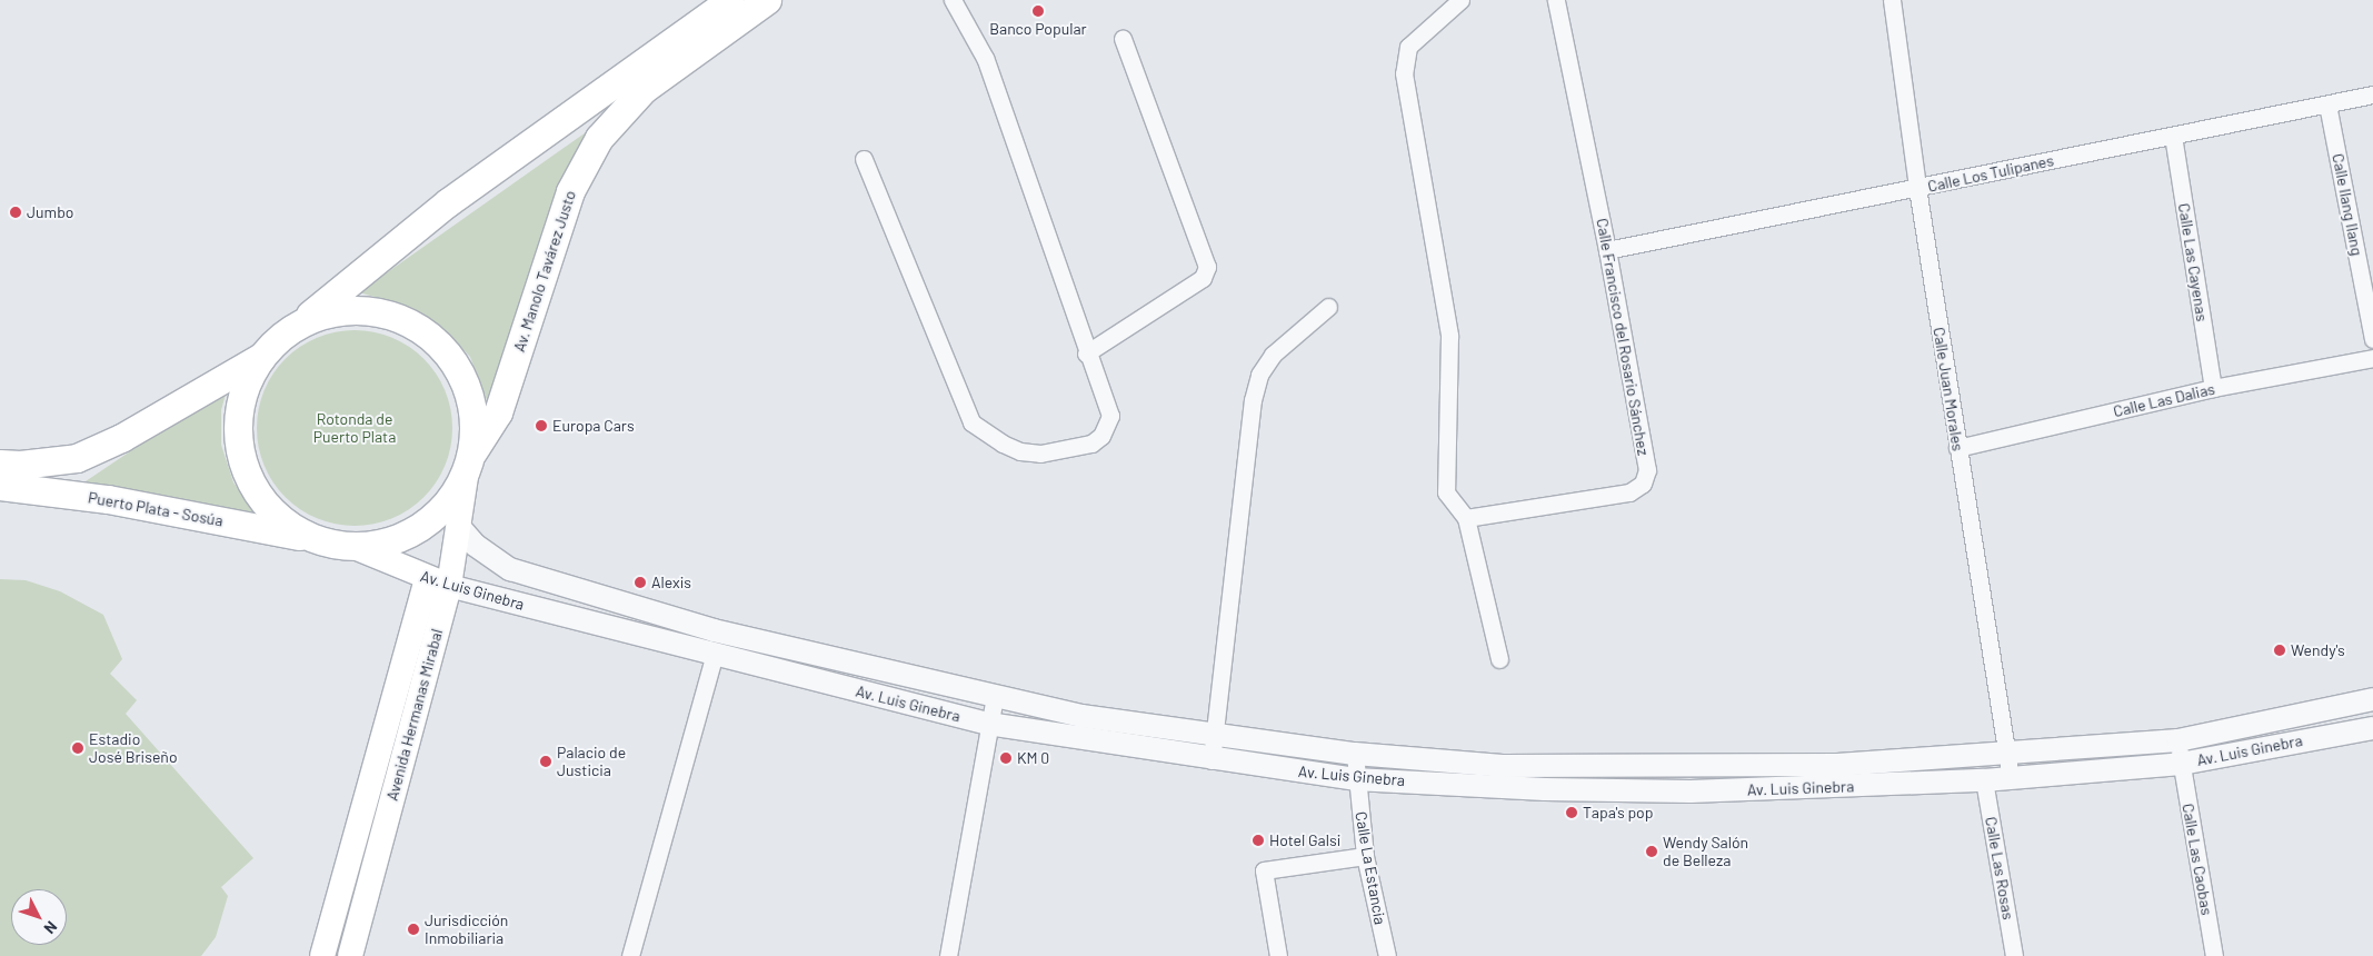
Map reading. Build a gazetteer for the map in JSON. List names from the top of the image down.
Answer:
{
  "streets": {
    "main road": [
      "Av. Manolo Tavárez Justo",
      "Puerto Plata - Sosúa",
      "Av. Luis Ginebra",
      "Avenida Hermanas Mirabal"
    ],
    "street": [
      "Calle Los Tulipanes",
      "Calle Ilang Ilang",
      "Calle Las Cayenas",
      "Calle Francisco del Rosario Sánchez",
      "Calle Juan Morales",
      "Calle Las Dalias",
      "Calle Las Caobas",
      "Calle La Estancia",
      "Calle Las Rosas"
    ]
  },
  "crossings": [
    ["Calle Los Tulipanes", "Calle Ilang Ilang"],
    ["Calle Los Tulipanes", "Calle Las Cayenas"],
    ["Calle Los Tulipanes", "Calle Francisco del Rosario Sánchez"],
    ["Calle Los Tulipanes", "Calle Juan Morales"],
    ["Calle Las Cayenas", "Calle Las Dalias"],
    ["Av. Manolo Tavárez Justo", "Avenida Hermanas Mirabal"],
    ["Calle Juan Morales", "Calle Las Dalias"],
    ["Calle Juan Morales", "Av. Luis Ginebra"],
    ["Av. Luis Ginebra", "Avenida Hermanas Mirabal"],
    ["Av. Luis Ginebra", "Calle Las Caobas"],
    ["Av. Luis Ginebra", "Calle La Estancia"],
    ["Av. Luis Ginebra", "Calle Las Rosas"]
  ],
  "parks": ["Rotonda de Puerto Plata"],
  "places": [
    "Banco Popular",
    "Jumbo",
    "Europa Cars",
    "Alexis",
    "Wendy's",
    "Estadio José Briseño",
    "KM 0",
    "Palacio de Justicia",
    "Tapa's pop",
    "Hotel Galsi",
    "Wendy Salón de Belleza",
    "Jurisdicción Inmobiliaria"
  ],
  "north": "bottom right"
}
